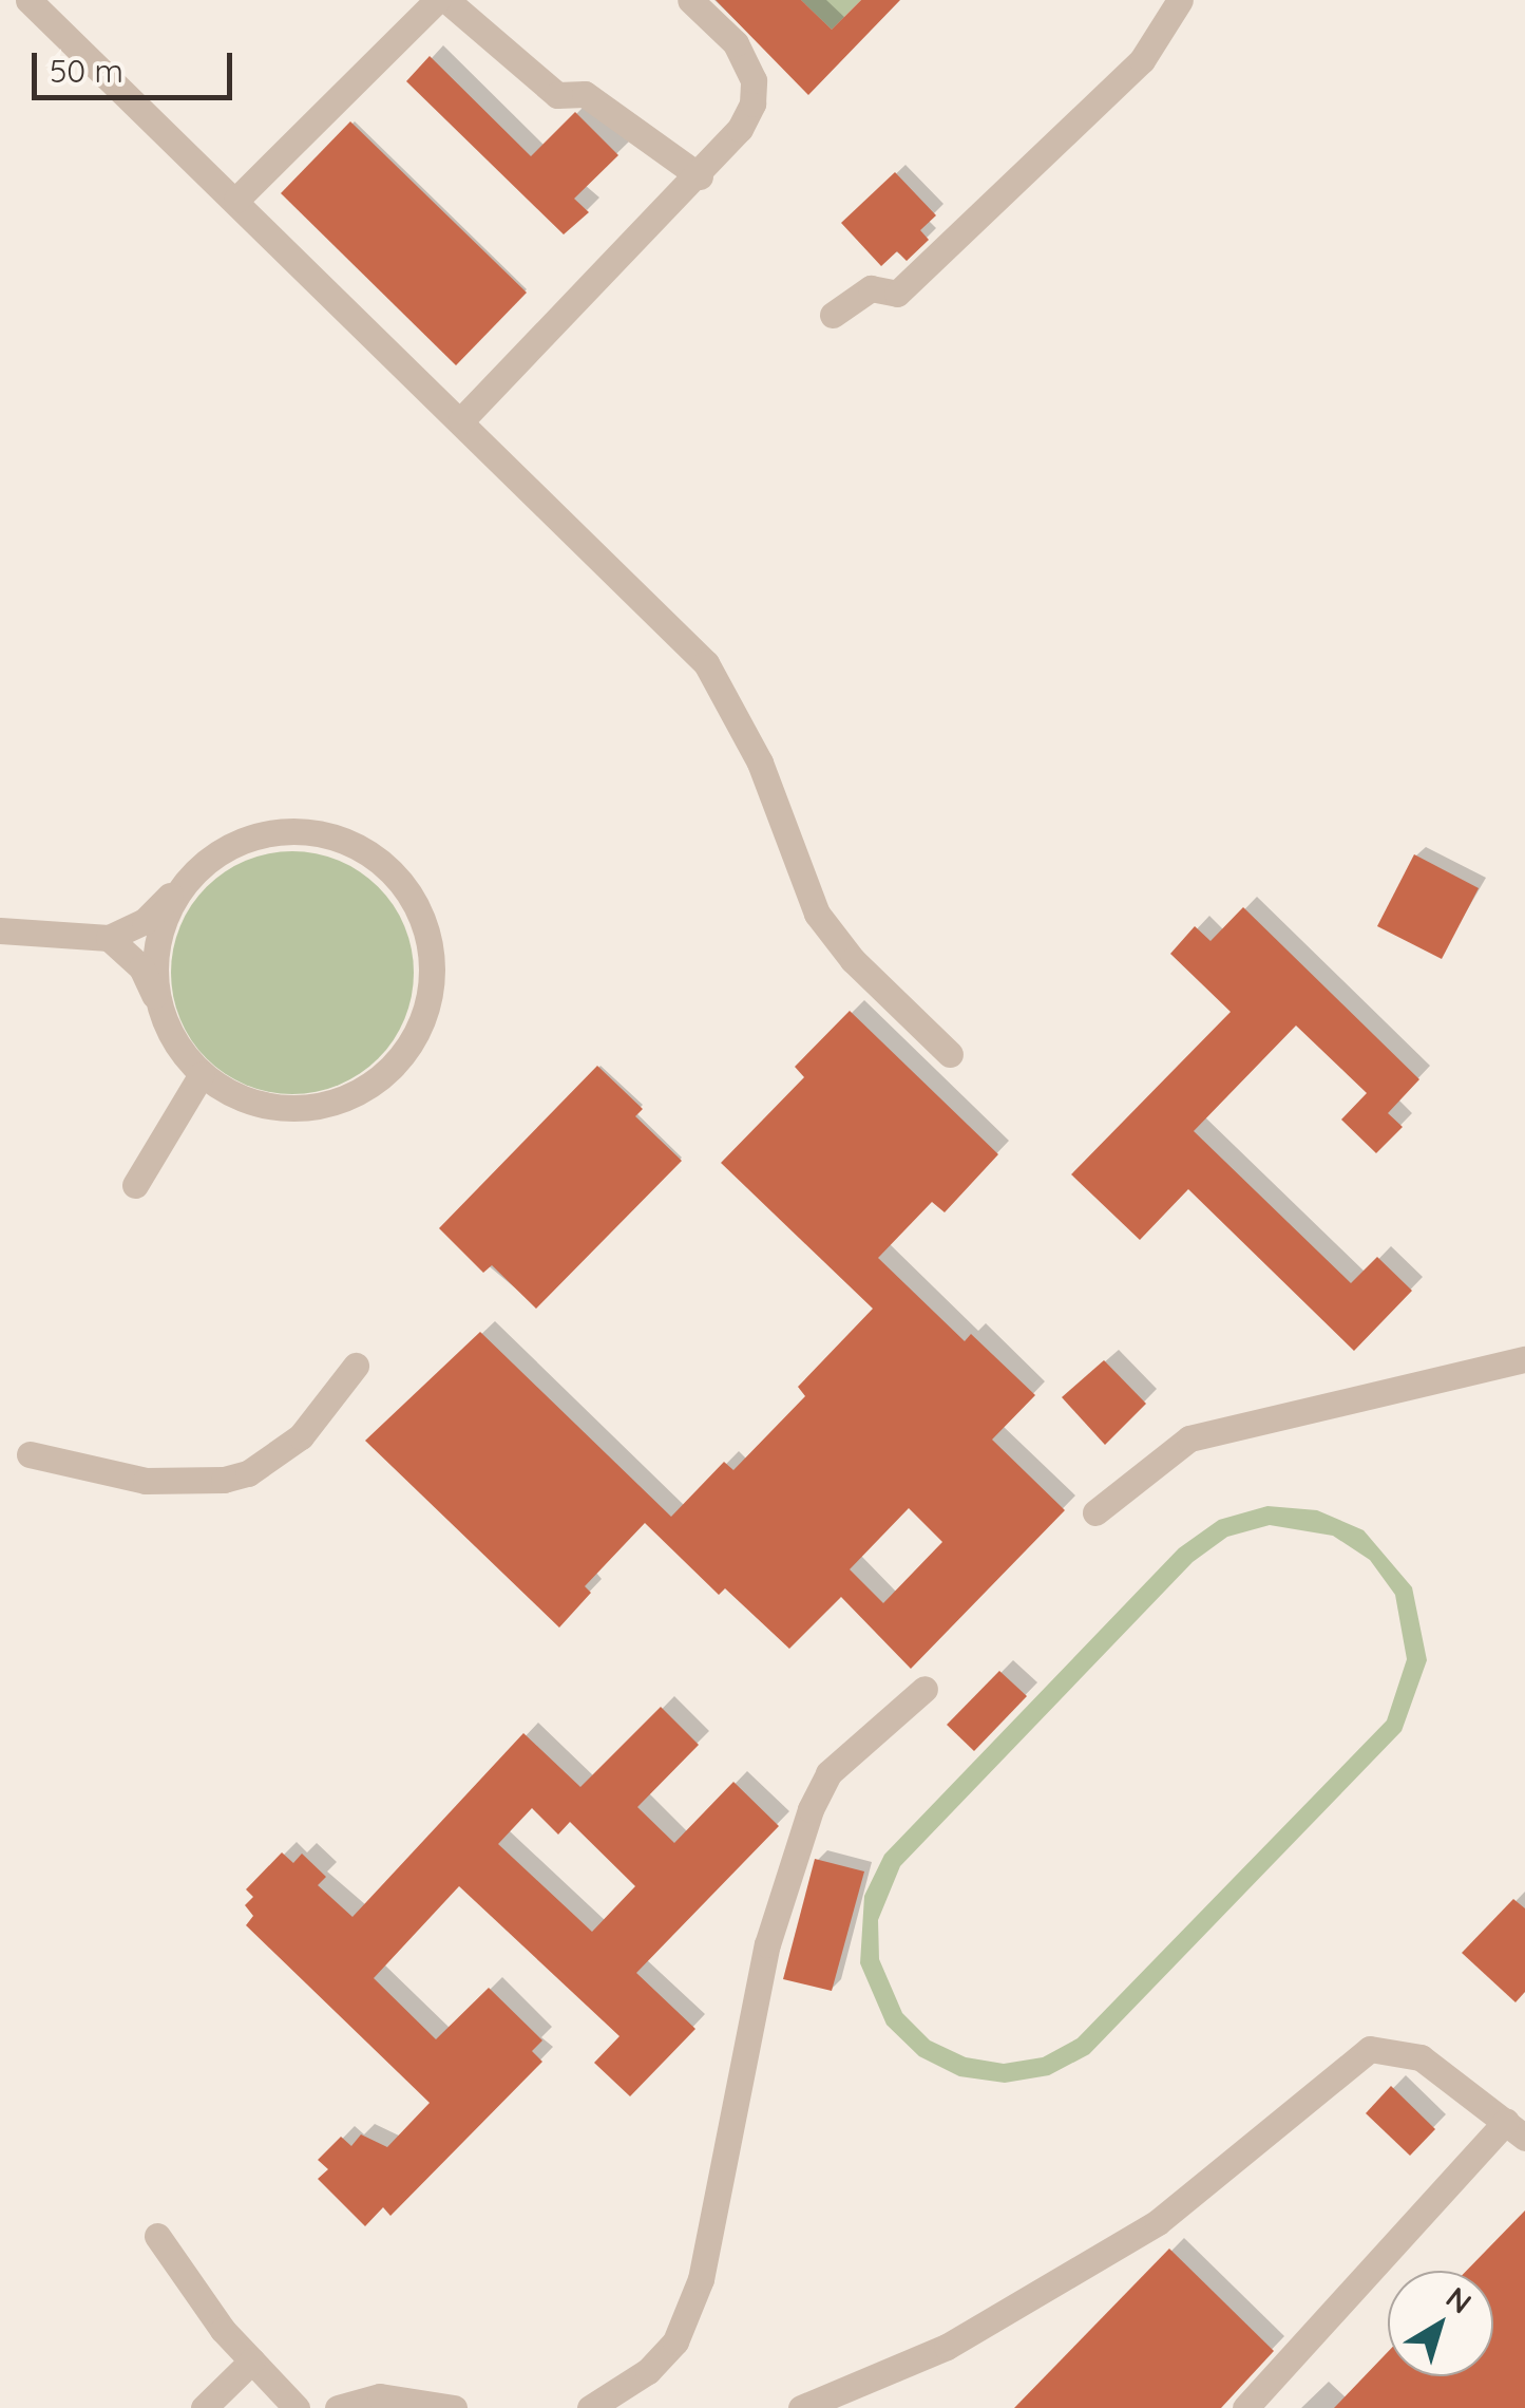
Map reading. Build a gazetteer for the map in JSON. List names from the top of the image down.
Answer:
{
  "scale_bar": "50 m",
  "north": "top right"
}
